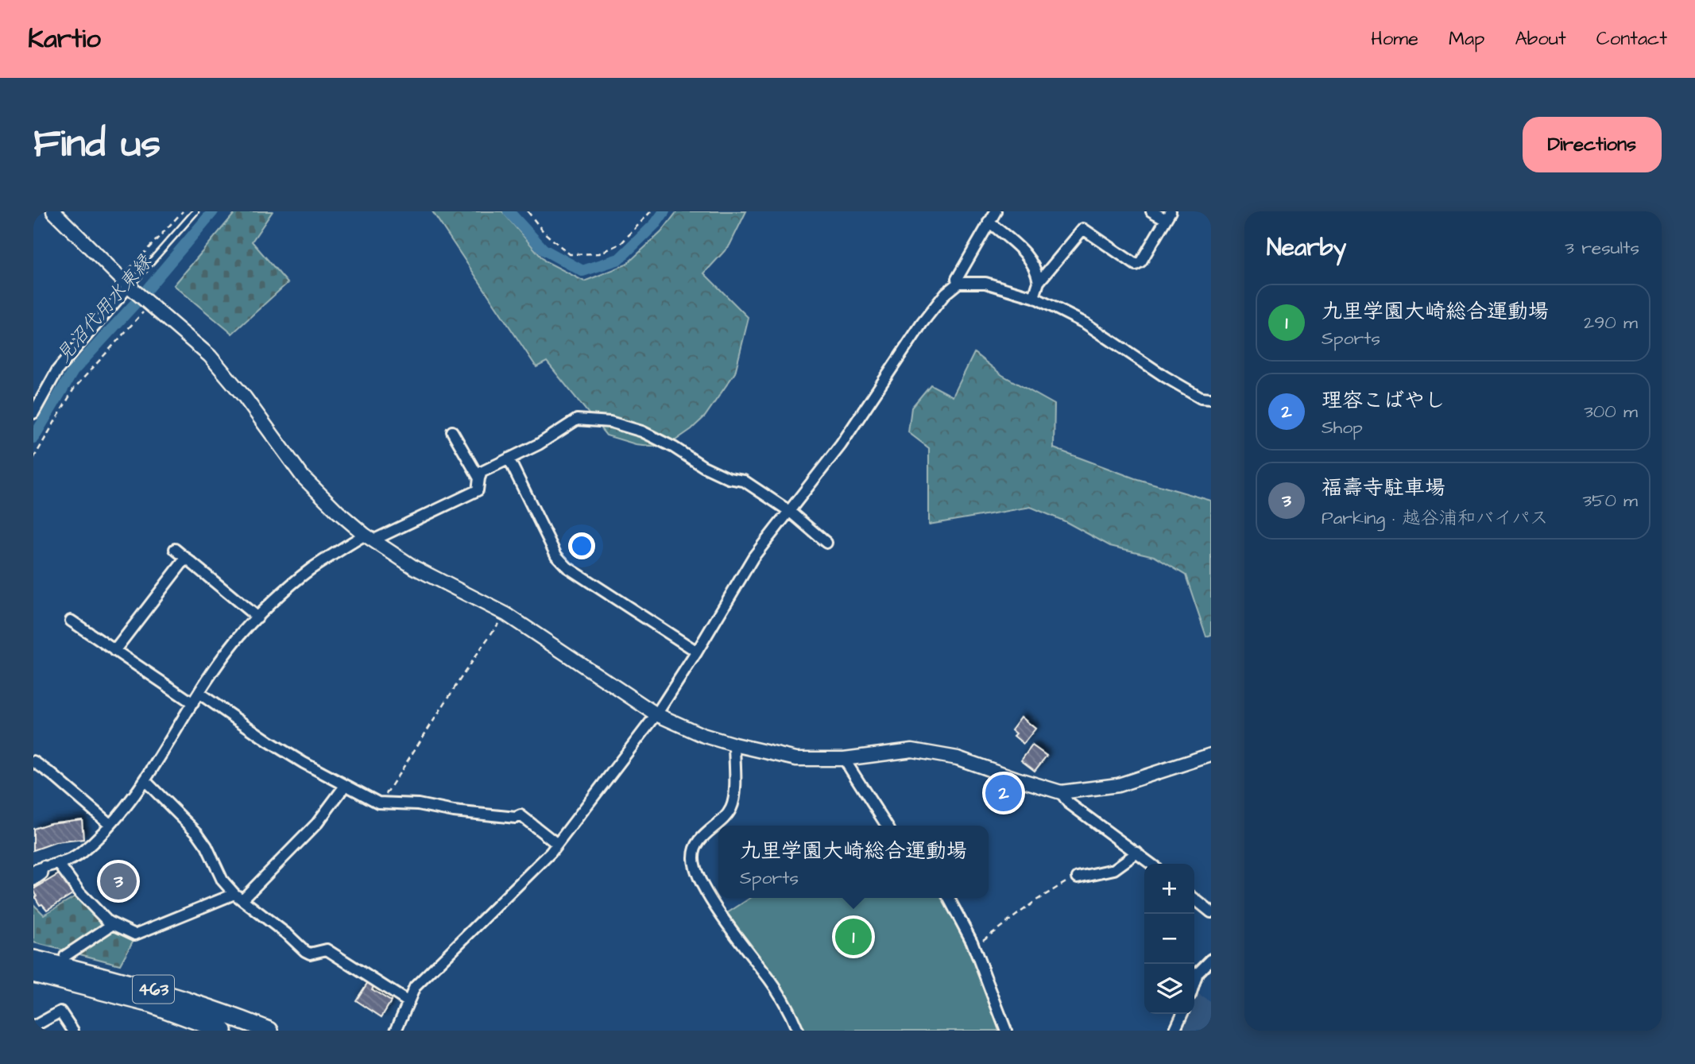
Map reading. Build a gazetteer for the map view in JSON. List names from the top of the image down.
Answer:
{
  "streets": {
    "highway": ["463"]
  },
  "water": ["見沼代用水東縁"],
  "page": {
    "header": "Kartio",
    "nav": [
      "Home",
      "Map",
      "About",
      "Contact"
    ],
    "buttons": "Directions",
    "title": "Find us",
    "heading": ["Nearby", "3 results"],
    "list": [
      {
        "mark": "1",
        "name": "九里学園大崎総合運動場",
        "note": "Sports",
        "value": "290 m"
      },
      {
        "mark": "2",
        "name": "理容こばやし",
        "note": "Shop",
        "value": "300 m"
      },
      {
        "mark": "3",
        "name": "福壽寺駐車場",
        "note": "Parking · 越谷浦和バイパス",
        "value": "350 m"
      }
    ],
    "pins": ["2", "3", "1"],
    "popup": ["九里学園大崎総合運動場", "Sports"],
    "map_buttons": ["+", "−"]
  }
}
